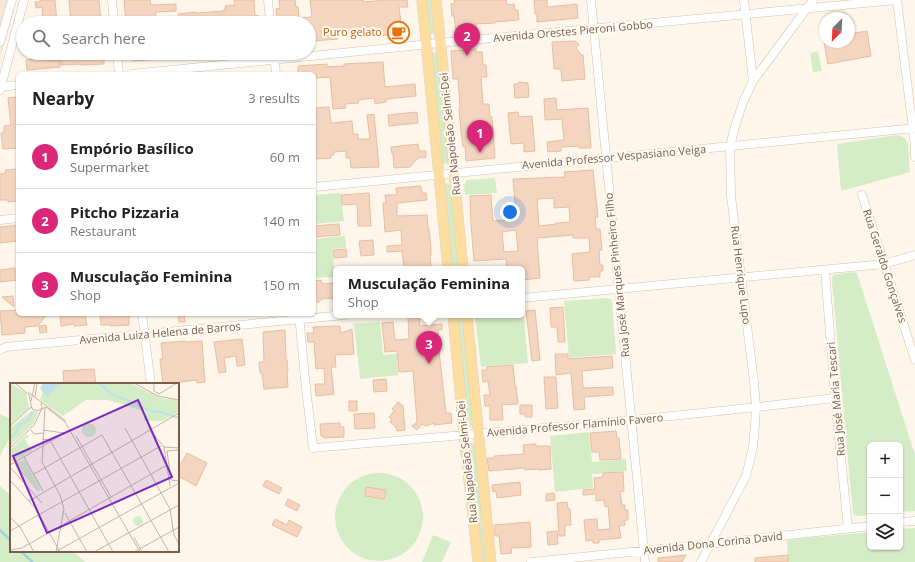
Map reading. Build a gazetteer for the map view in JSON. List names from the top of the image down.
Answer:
{
  "streets": {
    "main road": ["Rua Napoleão Selmi-Dei"],
    "street": [
      "Avenida Orestes Pieroni Gobbo",
      "Avenida Professor Vespasiano Veiga",
      "Rua Geraldo Gonçalves",
      "Rua José Marques Pinheiro Filho",
      "Rua Henrique Lupo",
      "Avenida Luiza Helena de Barros",
      "Rua José Maria Tescari",
      "Avenida Professor Flamínio Favero",
      "Avenida Dona Corina David"
    ]
  },
  "crossings": [
    ["Avenida Orestes Pieroni Gobbo", "Rua Napoleão Selmi-Dei"],
    ["Avenida Orestes Pieroni Gobbo", "Rua José Marques Pinheiro Filho"],
    ["Avenida Orestes Pieroni Gobbo", "Rua Henrique Lupo"],
    ["Rua Napoleão Selmi-Dei", "Avenida Professor Vespasiano Veiga"],
    ["Rua Napoleão Selmi-Dei", "Avenida Professor Flamínio Favero"],
    ["Avenida Professor Vespasiano Veiga", "Rua José Marques Pinheiro Filho"],
    ["Avenida Professor Vespasiano Veiga", "Rua Henrique Lupo"],
    ["Rua José Marques Pinheiro Filho", "Avenida Professor Flamínio Favero"],
    ["Rua José Marques Pinheiro Filho", "Avenida Dona Corina David"],
    ["Rua Henrique Lupo", "Avenida Professor Flamínio Favero"],
    ["Rua Henrique Lupo", "Avenida Dona Corina David"],
    ["Avenida Luiza Helena de Barros", "Avenida Professor Flamínio Favero"],
    ["Rua José Maria Tescari", "Avenida Professor Flamínio Favero"],
    ["Rua José Maria Tescari", "Avenida Dona Corina David"]
  ],
  "places": {
    "cafe": ["Puro gelato"]
  },
  "north": "bottom left",
  "page": {
    "search": "Search here",
    "pins": ["2", "1", "3"],
    "heading": ["Nearby", "3 results"],
    "list": [
      {
        "mark": "1",
        "name": "Empório Basílico",
        "note": "Supermarket",
        "value": "60 m"
      },
      {
        "mark": "2",
        "name": "Pitcho Pizzaria",
        "note": "Restaurant",
        "value": "140 m"
      },
      {
        "mark": "3",
        "name": "Musculação Feminina",
        "note": "Shop",
        "value": "150 m"
      }
    ],
    "popup": ["Musculação Feminina", "Shop"],
    "map_buttons": ["+", "−"]
  }
}
